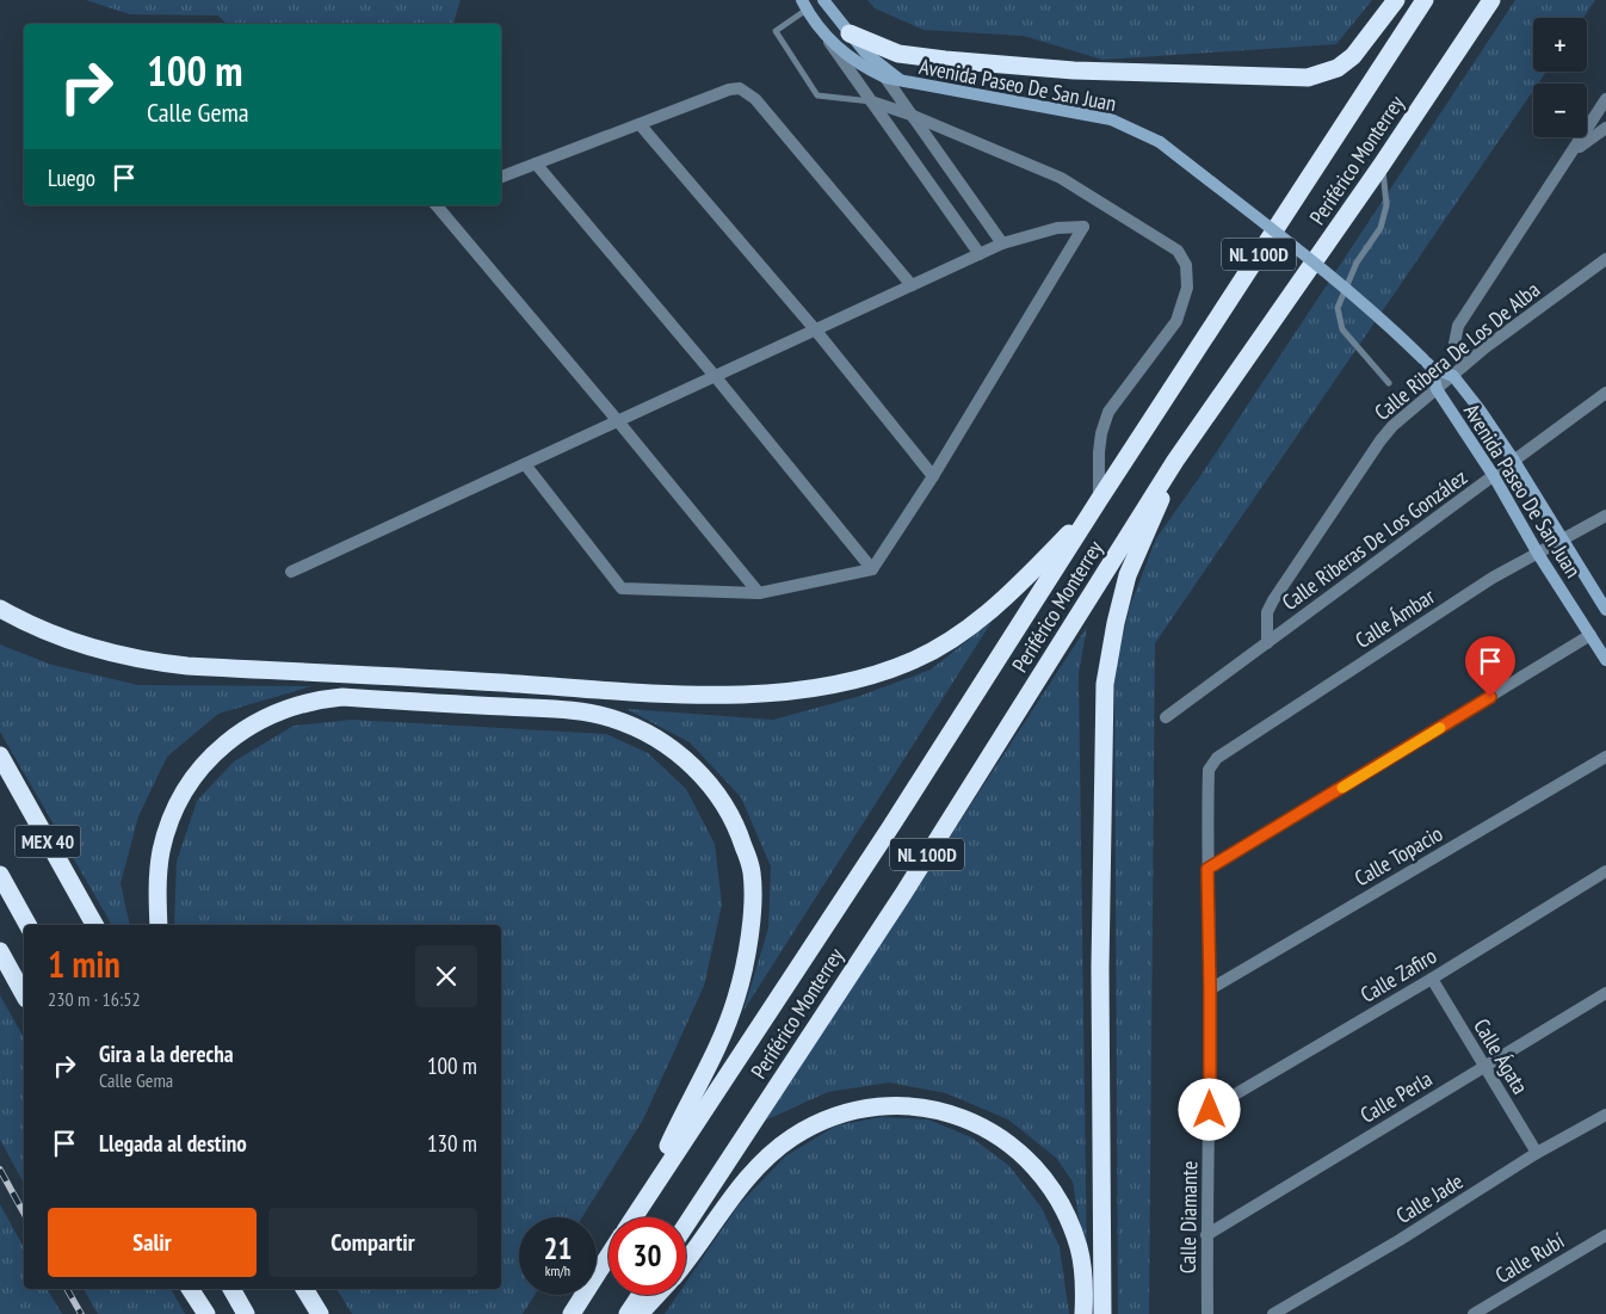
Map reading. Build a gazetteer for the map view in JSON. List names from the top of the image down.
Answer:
{
  "streets": {
    "highway": ["Periférico Monterrey", "NL 100D", "MEX 40"],
    "street": [
      "Avenida Paseo De San Juan",
      "Calle Ribera De Los De Alba",
      "Calle Riberas De Los González",
      "Calle Ámbar",
      "Calle Topacio",
      "Calle Zafiro",
      "Calle Ágata",
      "Calle Perla",
      "Calle Jade",
      "Calle Diamante",
      "Calle Rubí"
    ]
  },
  "crossings": [
    ["Avenida Paseo De San Juan", "Calle Ribera De Los De Alba"],
    ["Avenida Paseo De San Juan", "Calle Riberas De Los González"],
    ["Avenida Paseo De San Juan", "Calle Ámbar"],
    ["Calle Ribera De Los De Alba", "Calle Riberas De Los González"],
    ["Calle Ámbar", "Calle Diamante"],
    ["Calle Topacio", "Calle Diamante"],
    ["Calle Zafiro", "Calle Ágata"],
    ["Calle Zafiro", "Calle Diamante"],
    ["Calle Ágata", "Calle Perla"],
    ["Calle Ágata", "Calle Jade"],
    ["Calle Perla", "Calle Diamante"]
  ],
  "page": {
    "map_buttons": ["+", "−"],
    "turn": ["100 m", "Calle Gema"],
    "then": "Luego",
    "heading": ["1 min", "230 m · 16:52"],
    "list": [
      {
        "name": "Gira a la derecha",
        "note": "Calle Gema",
        "value": "100 m"
      },
      {
        "name": "Llegada al destino",
        "value": "130 m"
      }
    ],
    "buttons": ["Salir", "Compartir"],
    "speed": "21 km/h",
    "limit": "30"
  }
}
